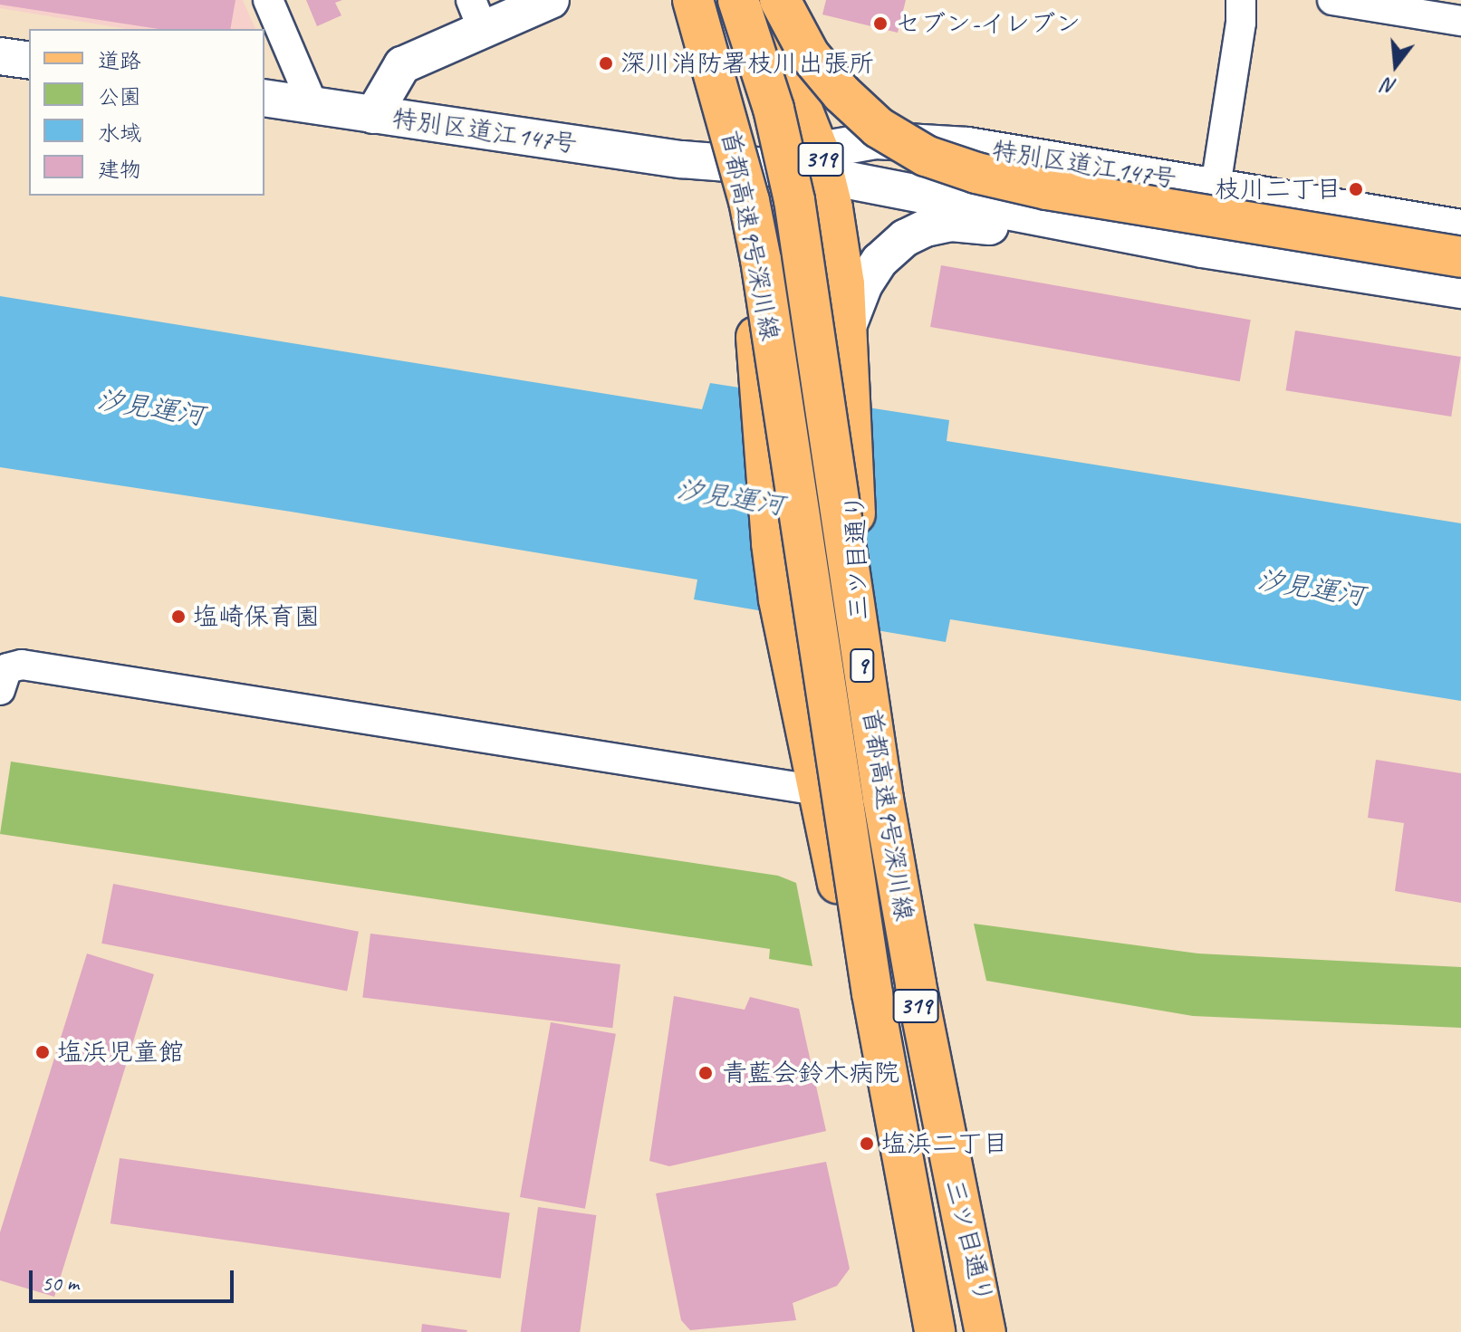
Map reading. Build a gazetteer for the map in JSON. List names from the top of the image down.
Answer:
{
  "streets": {
    "main road": [
      "319",
      "首都高速9号深川線",
      "三ツ目通り",
      "9"
    ],
    "street": ["特別区道江147号"]
  },
  "crossings": [
    ["特別区道江147号", "319"],
    ["特別区道江147号", "三ツ目通り"],
    ["319", "首都高速9号深川線"]
  ],
  "water": ["汐見運河"],
  "places": [
    "セブン-イレブン",
    "深川消防署枝川出張所",
    "枝川二丁目",
    "塩崎保育園",
    "塩浜児童館",
    "青藍会鈴木病院",
    "塩浜二丁目"
  ],
  "legend": [
    "道路",
    "公園",
    "水域",
    "建物"
  ],
  "scale_bar": "50 m",
  "north": "bottom"
}
